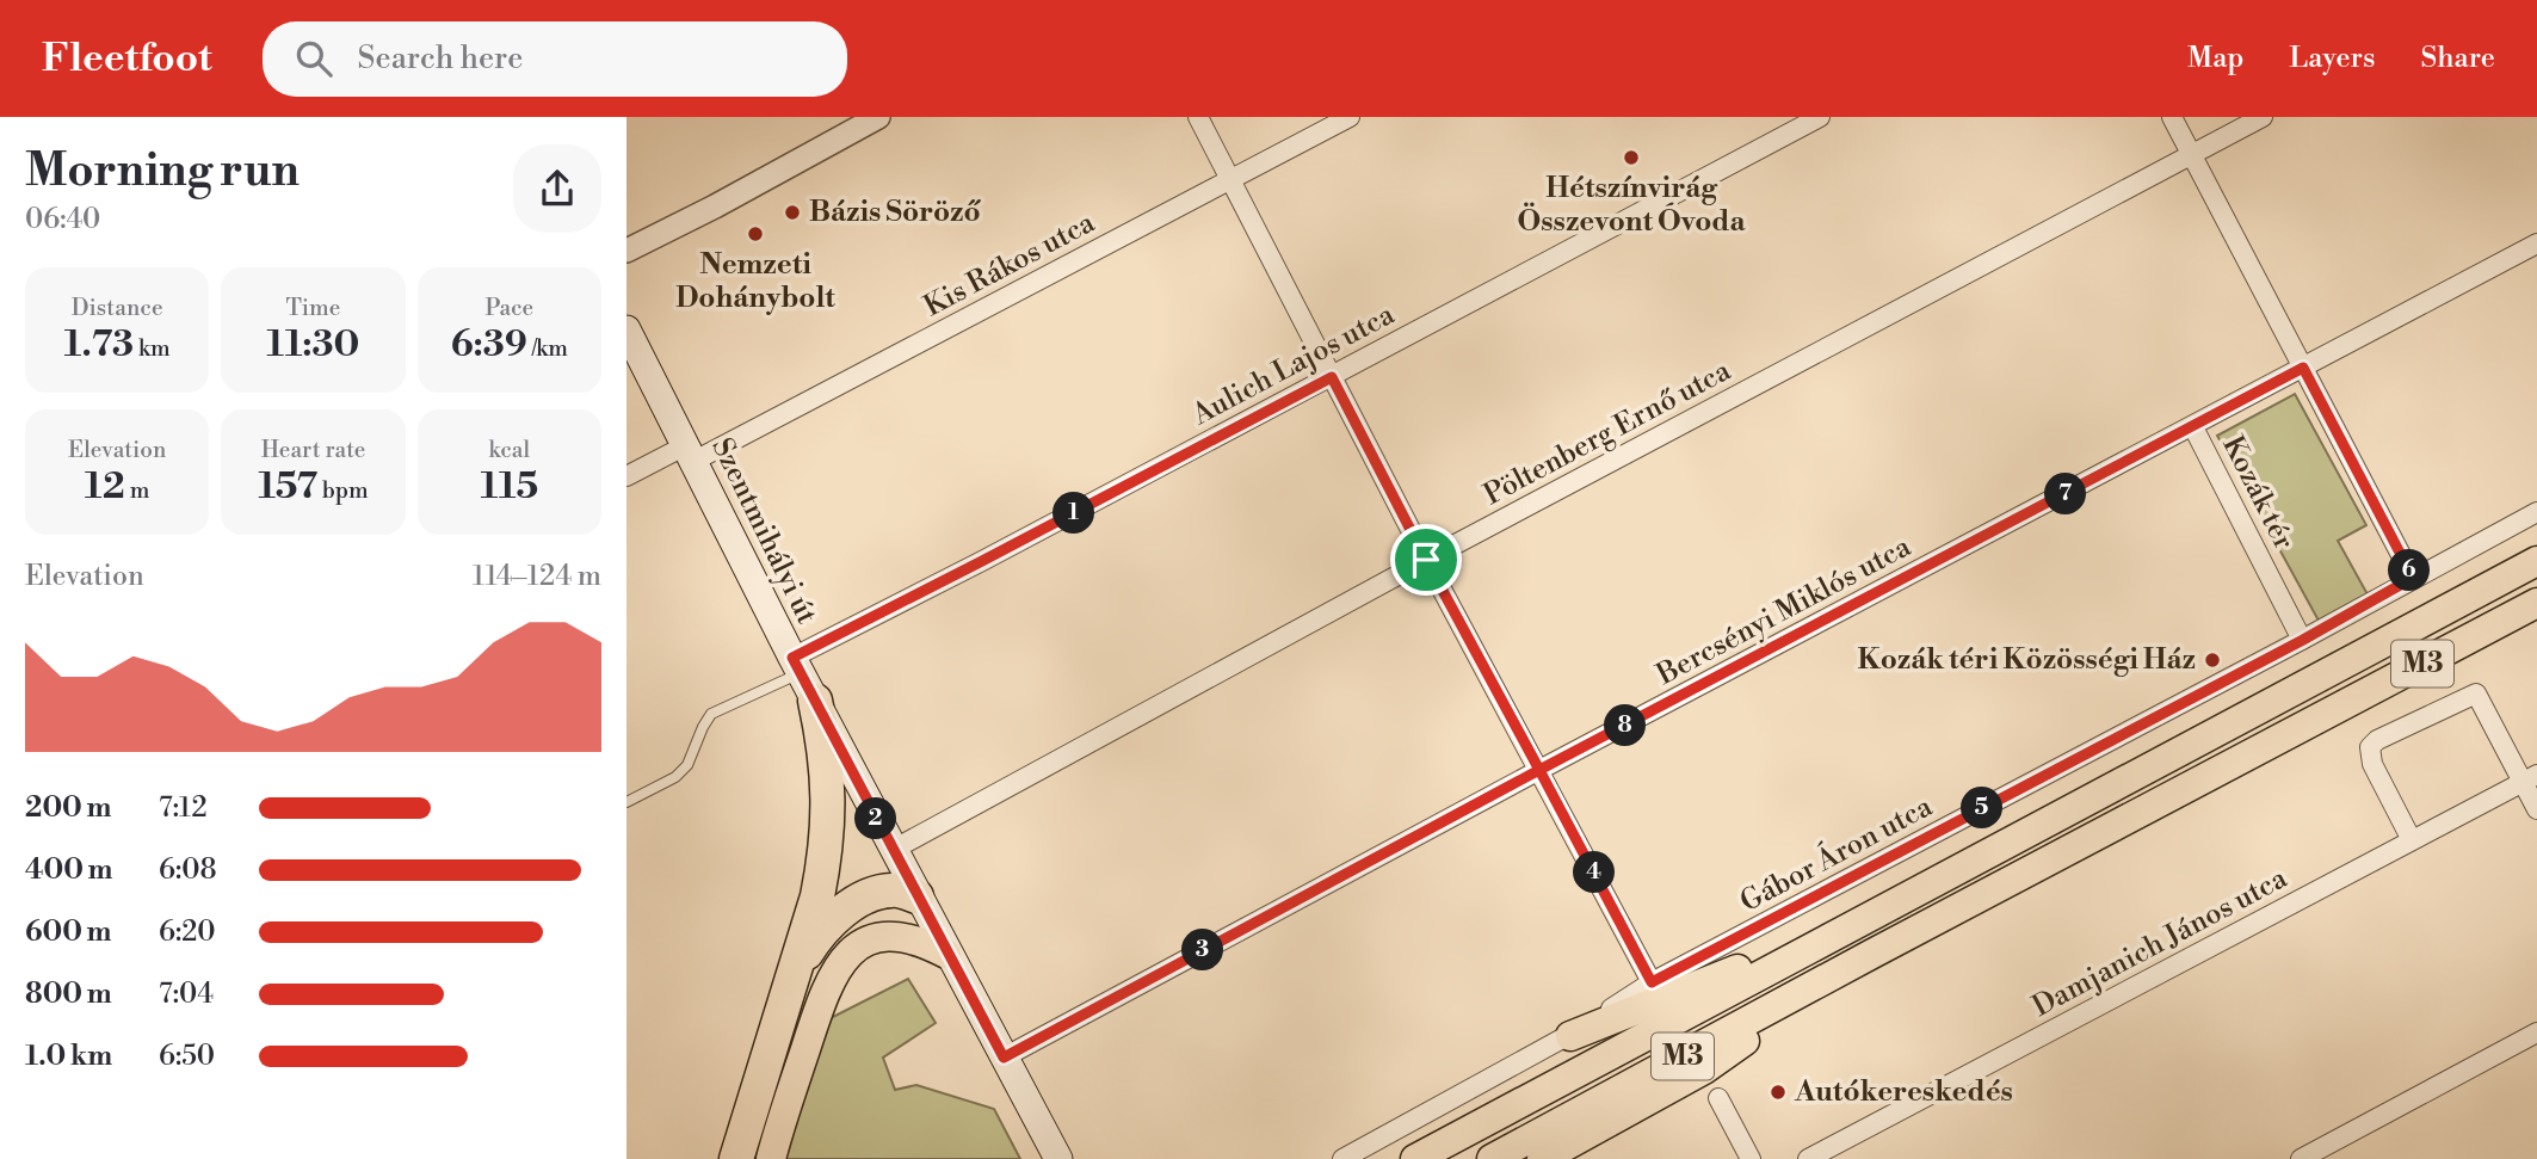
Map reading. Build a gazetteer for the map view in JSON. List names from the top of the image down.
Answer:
{
  "streets": {
    "main road": ["Szentmihályi út", "M3"],
    "street": [
      "Kis Rákos utca",
      "Aulich Lajos utca",
      "Pöltenberg Ernő utca",
      "Kozák tér",
      "Bercsényi Miklós utca",
      "Gábor Áron utca",
      "Damjanich János utca"
    ]
  },
  "crossings": [
    ["Kis Rákos utca", "Szentmihályi út"],
    ["Aulich Lajos utca", "Szentmihályi út"],
    ["Pöltenberg Ernő utca", "Szentmihályi út"],
    ["Kozák tér", "Bercsényi Miklós utca"],
    ["Kozák tér", "Gábor Áron utca"],
    ["Szentmihályi út", "Bercsényi Miklós utca"]
  ],
  "places": [
    "Hétszínvirág Összevont Óvoda",
    "Bázis Söröző",
    "Nemzeti Dohánybolt",
    "Kozák téri Közösségi Ház",
    "Autókereskedés"
  ],
  "page": {
    "header": "Fleetfoot",
    "search": "Search here",
    "nav": ["Map", "Layers", "Share"],
    "heading": ["Morning run", "06:40"],
    "stats": [
      ["Distance", "1.73 km"],
      ["Time", "11:30"],
      ["Pace", "6:39 /km"],
      ["Elevation", "12 m"],
      ["Heart rate", "157 bpm"],
      ["kcal", "115"]
    ],
    "pins": [
      "7",
      "1",
      "6",
      "8",
      "5",
      "2",
      "4",
      "3"
    ],
    "chart": ["Elevation", "114–124 m"],
    "list": [
      {
        "name": "200 m",
        "note": "7:12"
      },
      {
        "name": "400 m",
        "note": "6:08"
      },
      {
        "name": "600 m",
        "note": "6:20"
      },
      {
        "name": "800 m",
        "note": "7:04"
      },
      {
        "name": "1.0 km",
        "note": "6:50"
      }
    ]
  }
}
